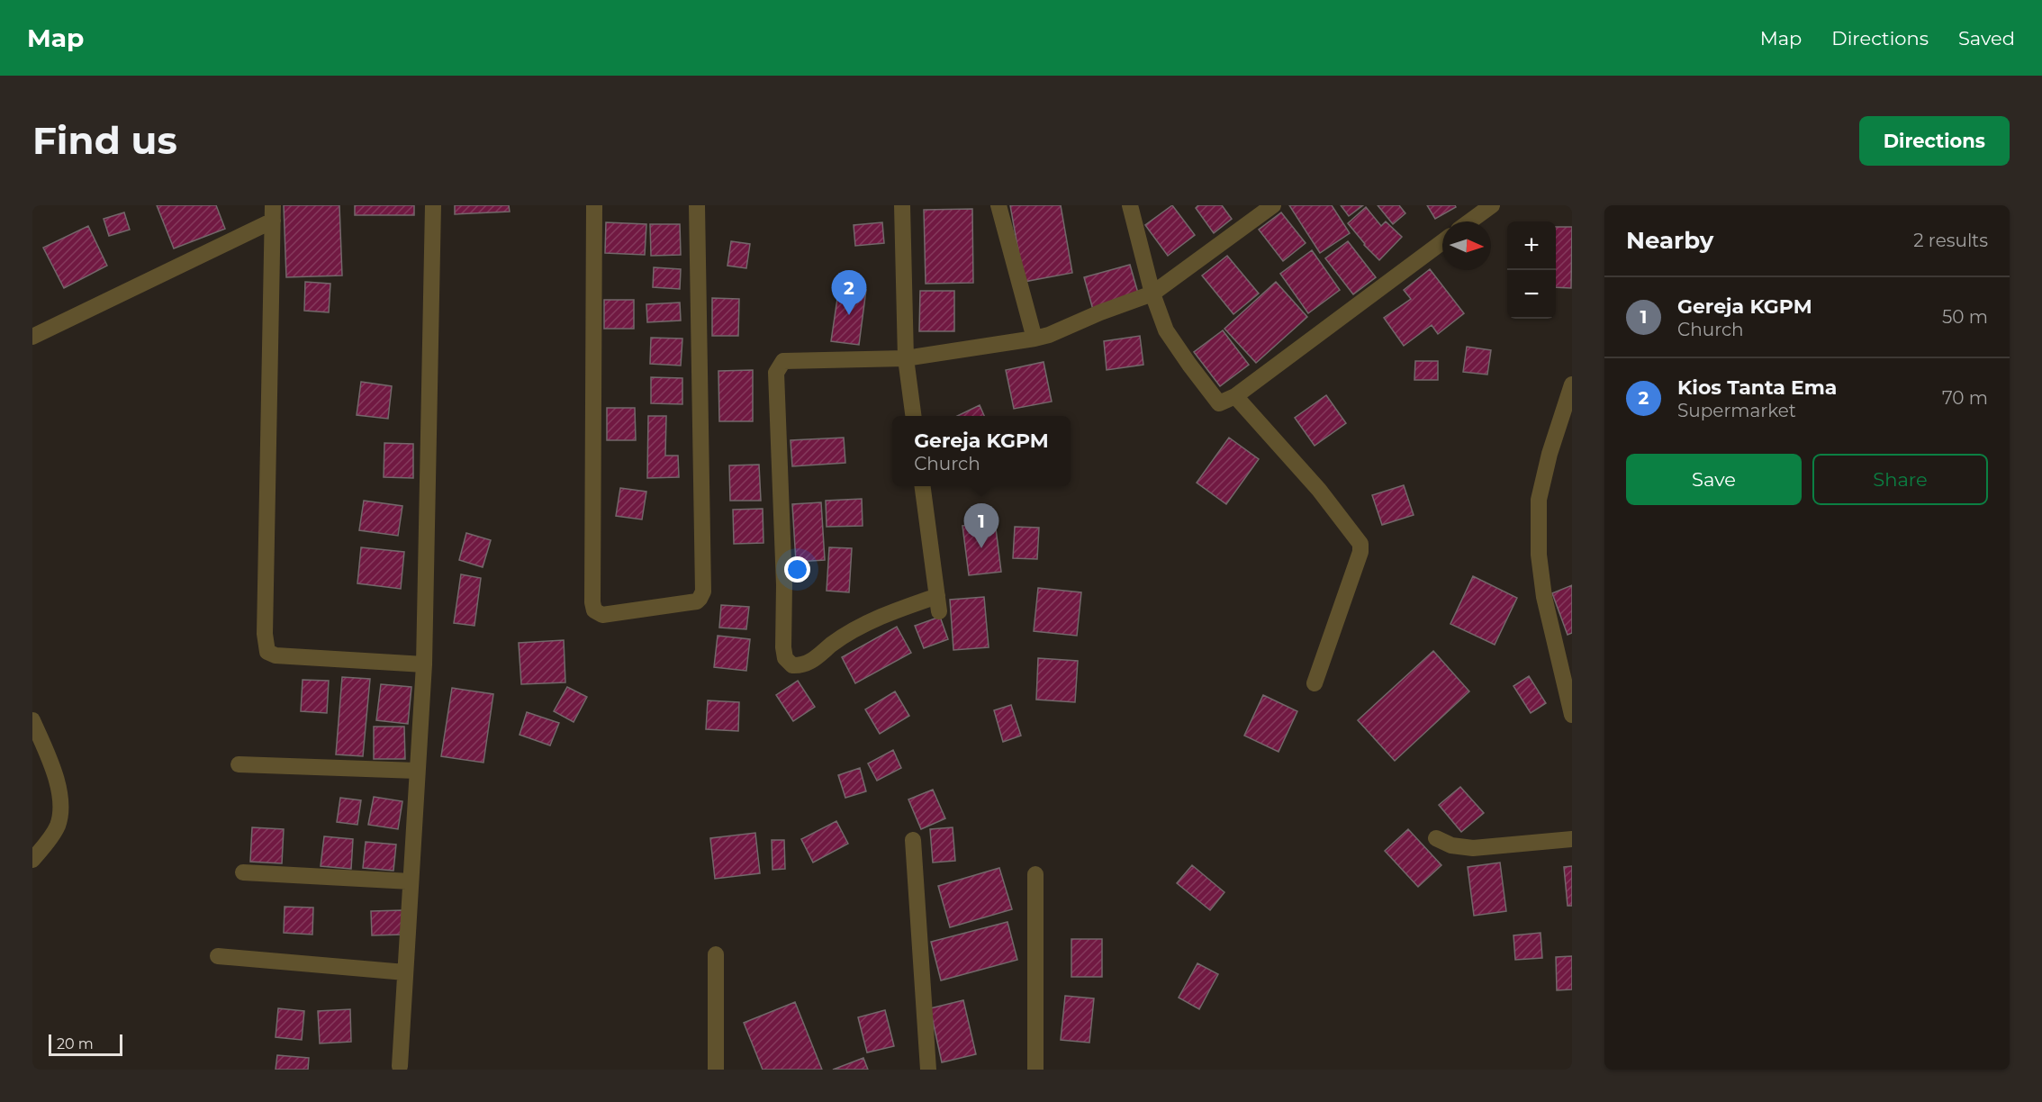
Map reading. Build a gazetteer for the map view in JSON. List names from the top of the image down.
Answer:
{
  "scale_bar": "20 m",
  "north": "right",
  "page": {
    "header": "Map",
    "nav": ["Map", "Directions", "Saved"],
    "buttons": [
      "Directions",
      ["Save", "Share"]
    ],
    "title": "Find us",
    "heading": ["Nearby", "2 results"],
    "map_buttons": ["+", "−"],
    "pins": ["2", "1"],
    "list": [
      {
        "mark": "1",
        "name": "Gereja KGPM",
        "note": "Church",
        "value": "50 m"
      },
      {
        "mark": "2",
        "name": "Kios Tanta Ema",
        "note": "Supermarket",
        "value": "70 m"
      }
    ],
    "popup": ["Gereja KGPM", "Church"],
    "scale": "20 m"
  }
}
